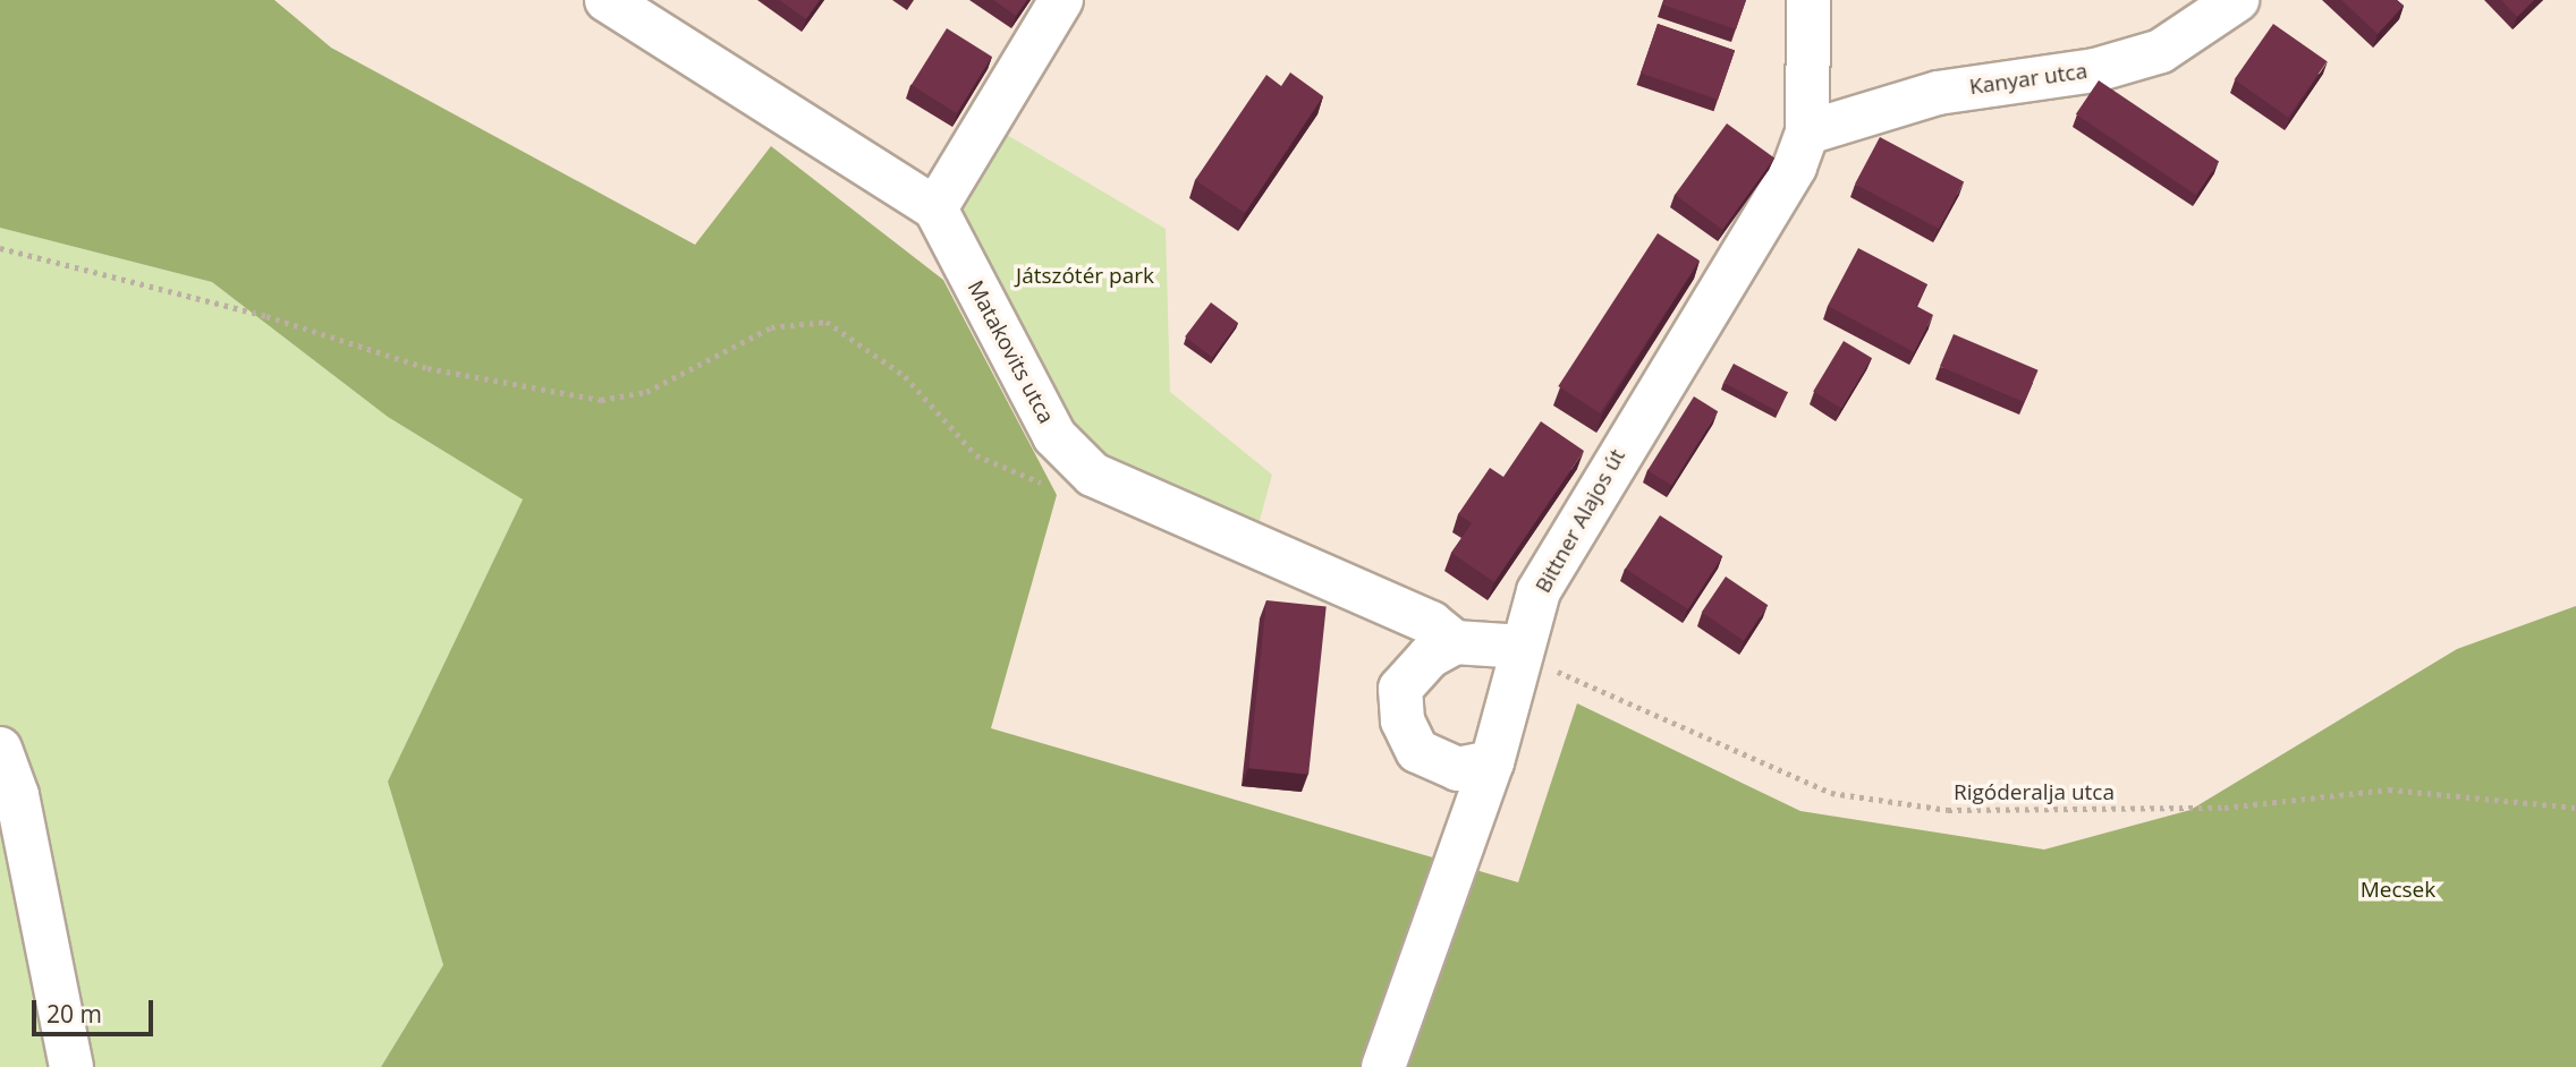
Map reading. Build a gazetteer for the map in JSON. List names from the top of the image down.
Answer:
{
  "streets": {
    "street": ["Kanyar utca", "Matakovits utca", "Bittner Alajos út"],
    "path": ["Rigóderalja utca"]
  },
  "crossings": [
    ["Kanyar utca", "Bittner Alajos út"],
    ["Matakovits utca", "Bittner Alajos út"],
    ["Matakovits utca", "Rigóderalja utca"],
    ["Bittner Alajos út", "Rigóderalja utca"]
  ],
  "parks": ["Játszótér park", "Mecsek"],
  "scale_bar": "20 m"
}
